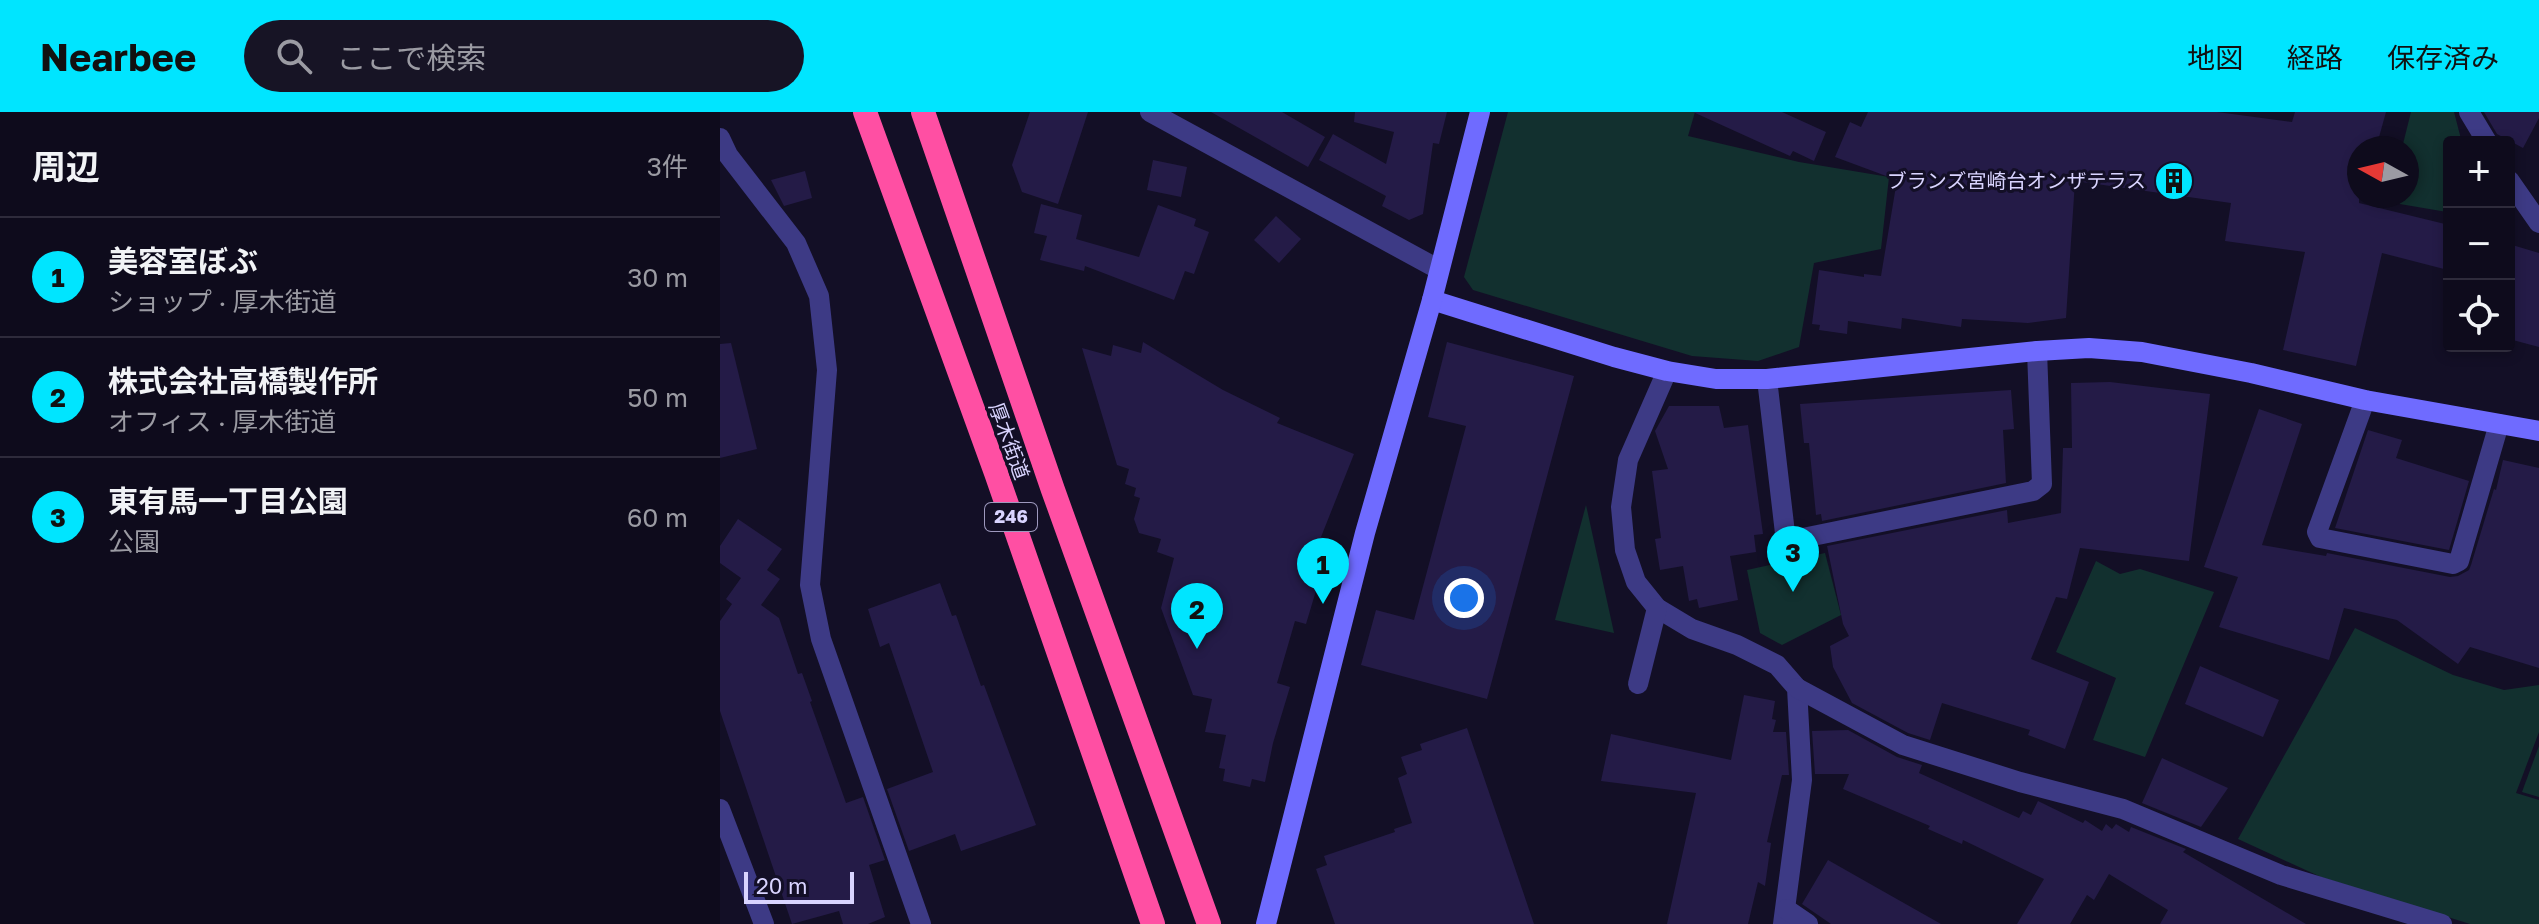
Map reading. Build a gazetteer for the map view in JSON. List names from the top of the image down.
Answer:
{
  "streets": {
    "highway": ["厚木街道", "246"]
  },
  "places": {
    "building": ["ブランズ宮崎台オンザテラス"]
  },
  "scale_bar": "20 m",
  "north": "left",
  "page": {
    "header": "Nearbee",
    "search": "ここで検索",
    "nav": ["地図", "経路", "保存済み"],
    "heading": ["周辺", "3件"],
    "map_buttons": ["+", "−"],
    "list": [
      {
        "mark": "1",
        "name": "美容室ぼぶ",
        "note": "ショップ · 厚木街道",
        "value": "30 m"
      },
      {
        "mark": "2",
        "name": "株式会社高橋製作所",
        "note": "オフィス · 厚木街道",
        "value": "50 m"
      },
      {
        "mark": "3",
        "name": "東有馬一丁目公園",
        "note": "公園",
        "value": "60 m"
      }
    ],
    "pins": ["3", "1", "2"],
    "scale": "20 m"
  }
}
